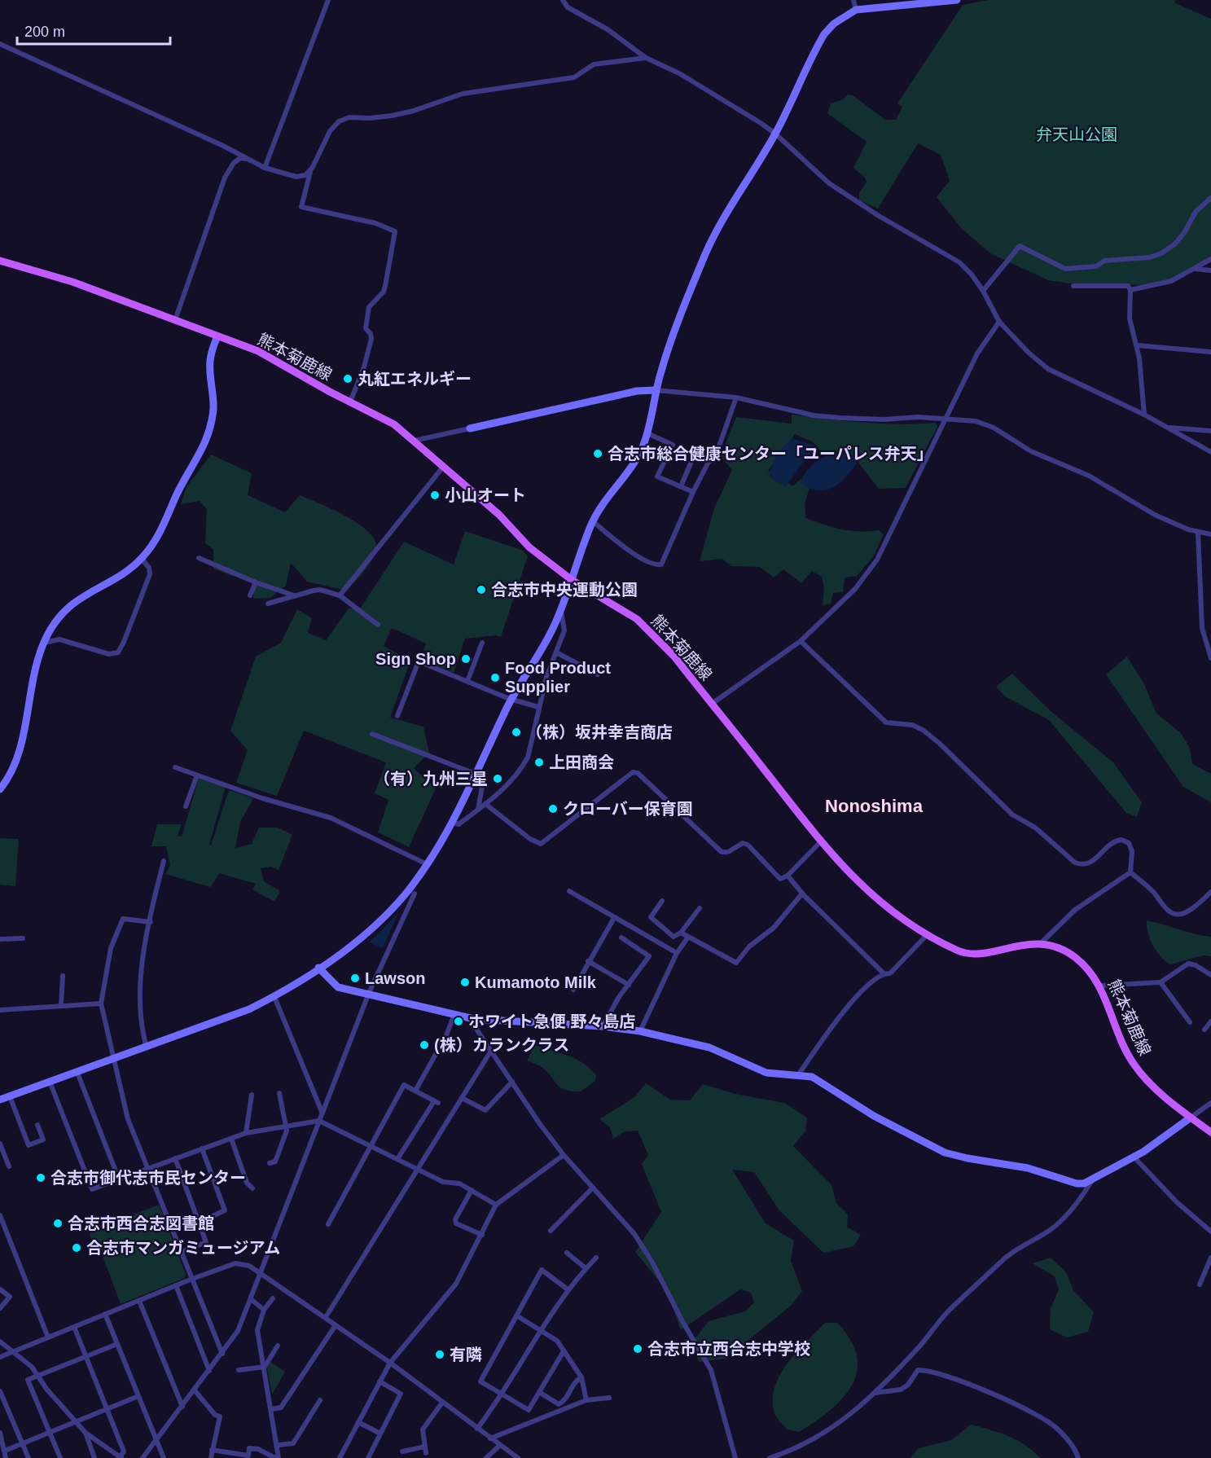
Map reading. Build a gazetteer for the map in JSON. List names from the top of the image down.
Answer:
{
  "streets": {
    "main road": ["熊本菊鹿線"]
  },
  "districts": ["Nonoshima"],
  "parks": ["弁天山公園"],
  "places": [
    "丸紅エネルギー",
    "合志市総合健康センター「ユーパレス弁天」",
    "小山オート",
    "合志市中央運動公園",
    "Sign Shop",
    "Food Product Supplier",
    "（株）坂井幸吉商店",
    "上田商会",
    "（有）九州三星",
    "クローバー保育園",
    "Lawson",
    "Kumamoto Milk",
    "ホワイト急便 野々島店",
    "(株）カランクラス",
    "合志市御代志市民センター",
    "合志市西合志図書館",
    "合志市マンガミュージアム",
    "合志市立西合志中学校",
    "有隣"
  ],
  "scale_bar": "200 m"
}
